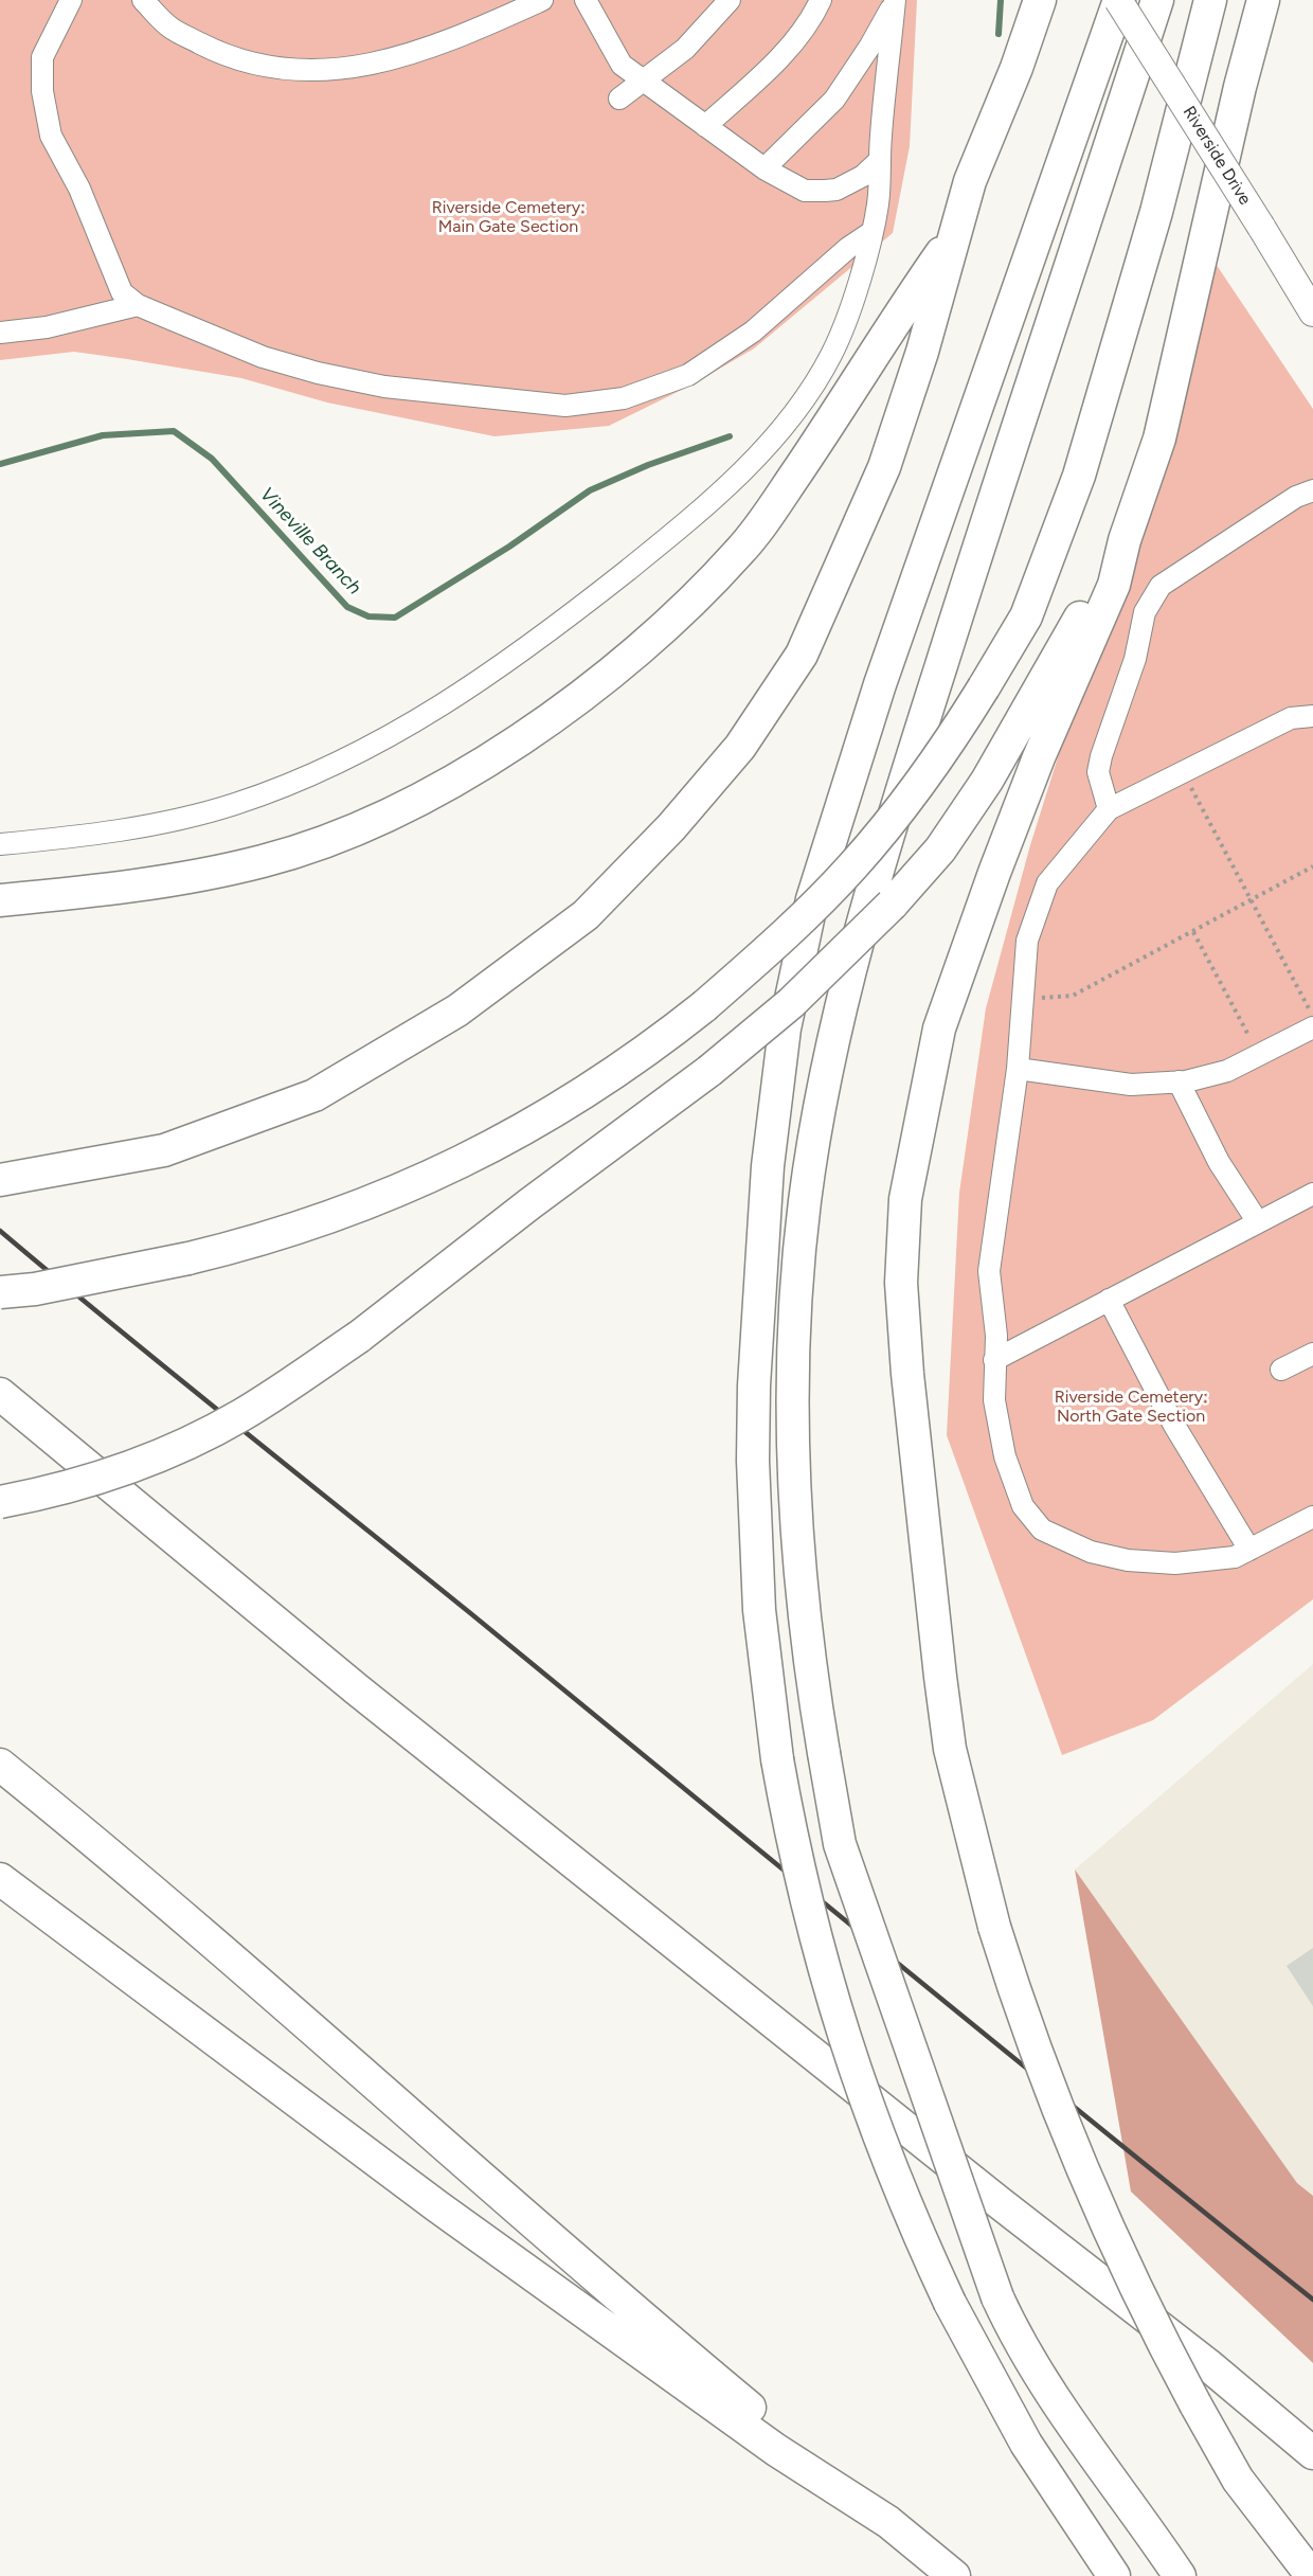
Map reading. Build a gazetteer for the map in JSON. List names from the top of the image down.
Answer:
{
  "streets": {
    "main road": ["Riverside Drive"]
  },
  "water": ["Vineville Branch"],
  "parks": ["Riverside Cemetery: Main Gate Section", "Riverside Cemetery: North Gate Section"]
}
